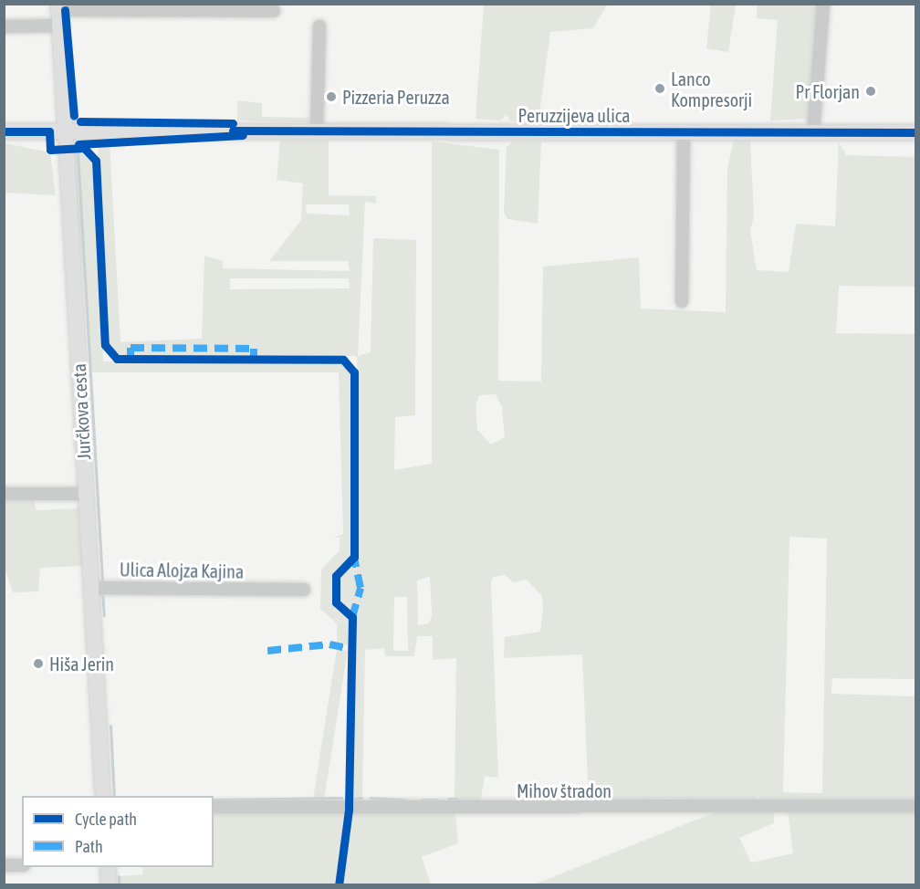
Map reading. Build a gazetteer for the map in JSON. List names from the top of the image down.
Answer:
{
  "streets": {
    "main road": ["Peruzzijeva ulica", "Jurčkova cesta"],
    "street": ["Ulica Alojza Kajina", "Mihov štradon"]
  },
  "crossings": [
    ["Peruzzijeva ulica", "Jurčkova cesta"],
    ["Jurčkova cesta", "Ulica Alojza Kajina"]
  ],
  "places": [
    "Lanco Kompresorji",
    "Pr Florjan",
    "Pizzeria Peruzza",
    "Hiša Jerin"
  ],
  "legend": ["Cycle path", "Path"]
}
